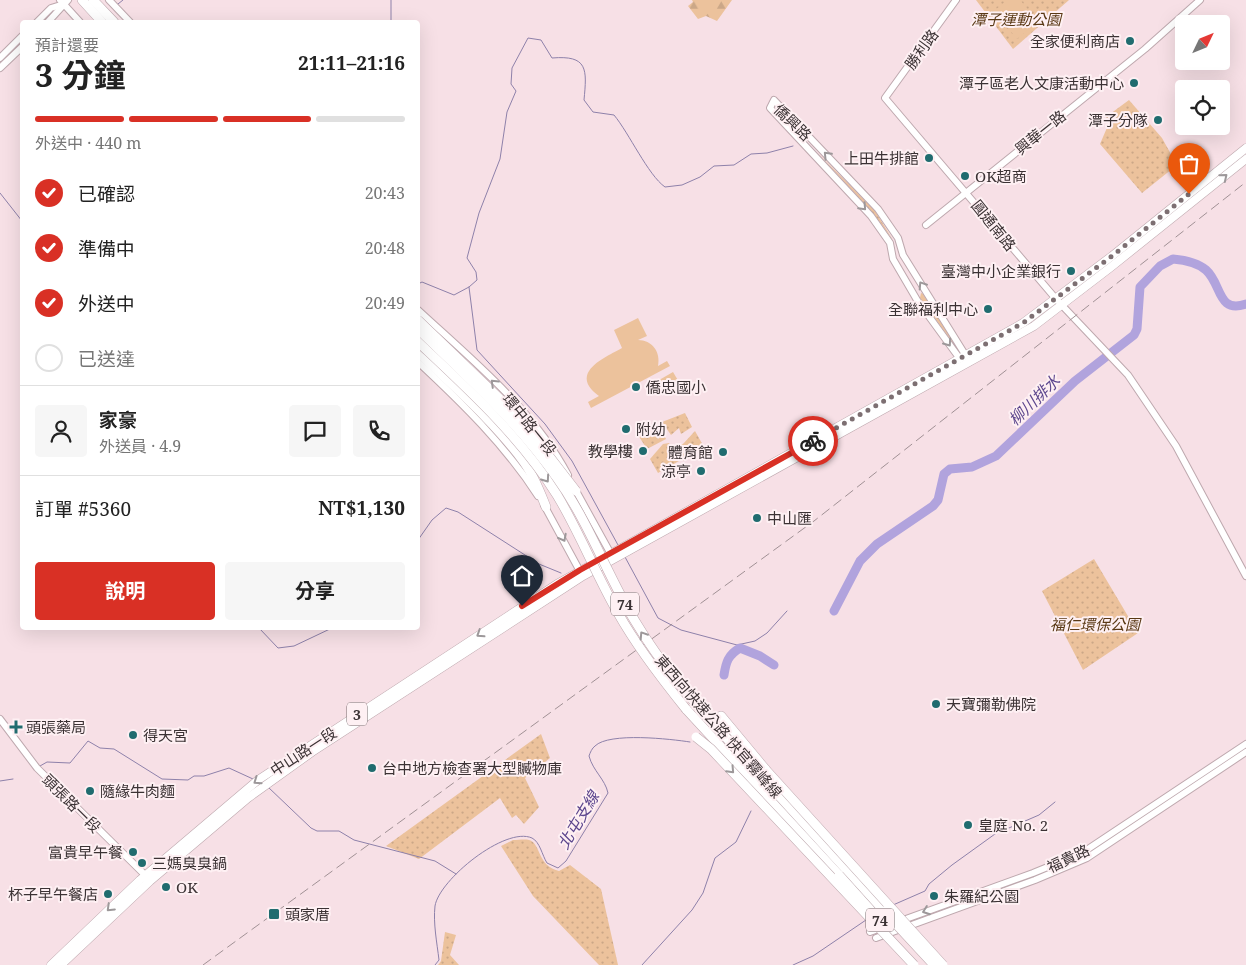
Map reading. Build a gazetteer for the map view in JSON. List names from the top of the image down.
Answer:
{
  "streets": {
    "highway": ["74", "東西向快速公路 快官霧峰線"],
    "main road": ["3", "中山路一段"],
    "street": [
      "勝利路",
      "僑興路",
      "興華一路",
      "圓通南路",
      "環中路一段",
      "頭張路一段",
      "福貴路"
    ]
  },
  "crossings": [
    ["勝利路", "圓通南路"],
    ["僑興路", "3"],
    ["興華一路", "圓通南路"],
    ["圓通南路", "3"],
    ["環中路一段", "3"],
    ["3", "中山路一段"],
    ["中山路一段", "頭張路一段"]
  ],
  "water": ["柳川排水", "北屯支線"],
  "parks": ["潭子運動公園", "福仁環保公園"],
  "places": {
    "other": [
      "全家便利商店",
      "潭子區老人文康活動中心",
      "潭子分隊",
      "上田牛排館",
      "OK超商",
      "臺灣中小企業銀行",
      "全聯福利中心",
      "僑忠國小",
      "附幼",
      "教學樓",
      "體育館",
      "涼亭",
      "中山匯",
      "天寶彌勒佛院",
      "得天宮",
      "台中地方檢查署大型贓物庫",
      "隨緣牛肉麵",
      "皇庭 No. 2",
      "富貴早午餐",
      "三媽臭臭鍋",
      "OK",
      "杯子早午餐店",
      "朱羅紀公園"
    ],
    "health": ["頭張藥局"],
    "transit": ["頭家厝"]
  },
  "north": "top right",
  "page": {
    "heading": ["3 分鐘", "預計還要", "21:11–21:16"],
    "panel": [
      "家豪",
      "外送員 · 4.9",
      "訂單 #5360",
      "NT$1,130"
    ],
    "bar": "外送中 · 440 m",
    "list": [
      ["已確認", "20:43"],
      ["準備中", "20:48"],
      ["外送中", "20:49"],
      "已送達"
    ],
    "buttons": ["說明", "分享"]
  }
}
